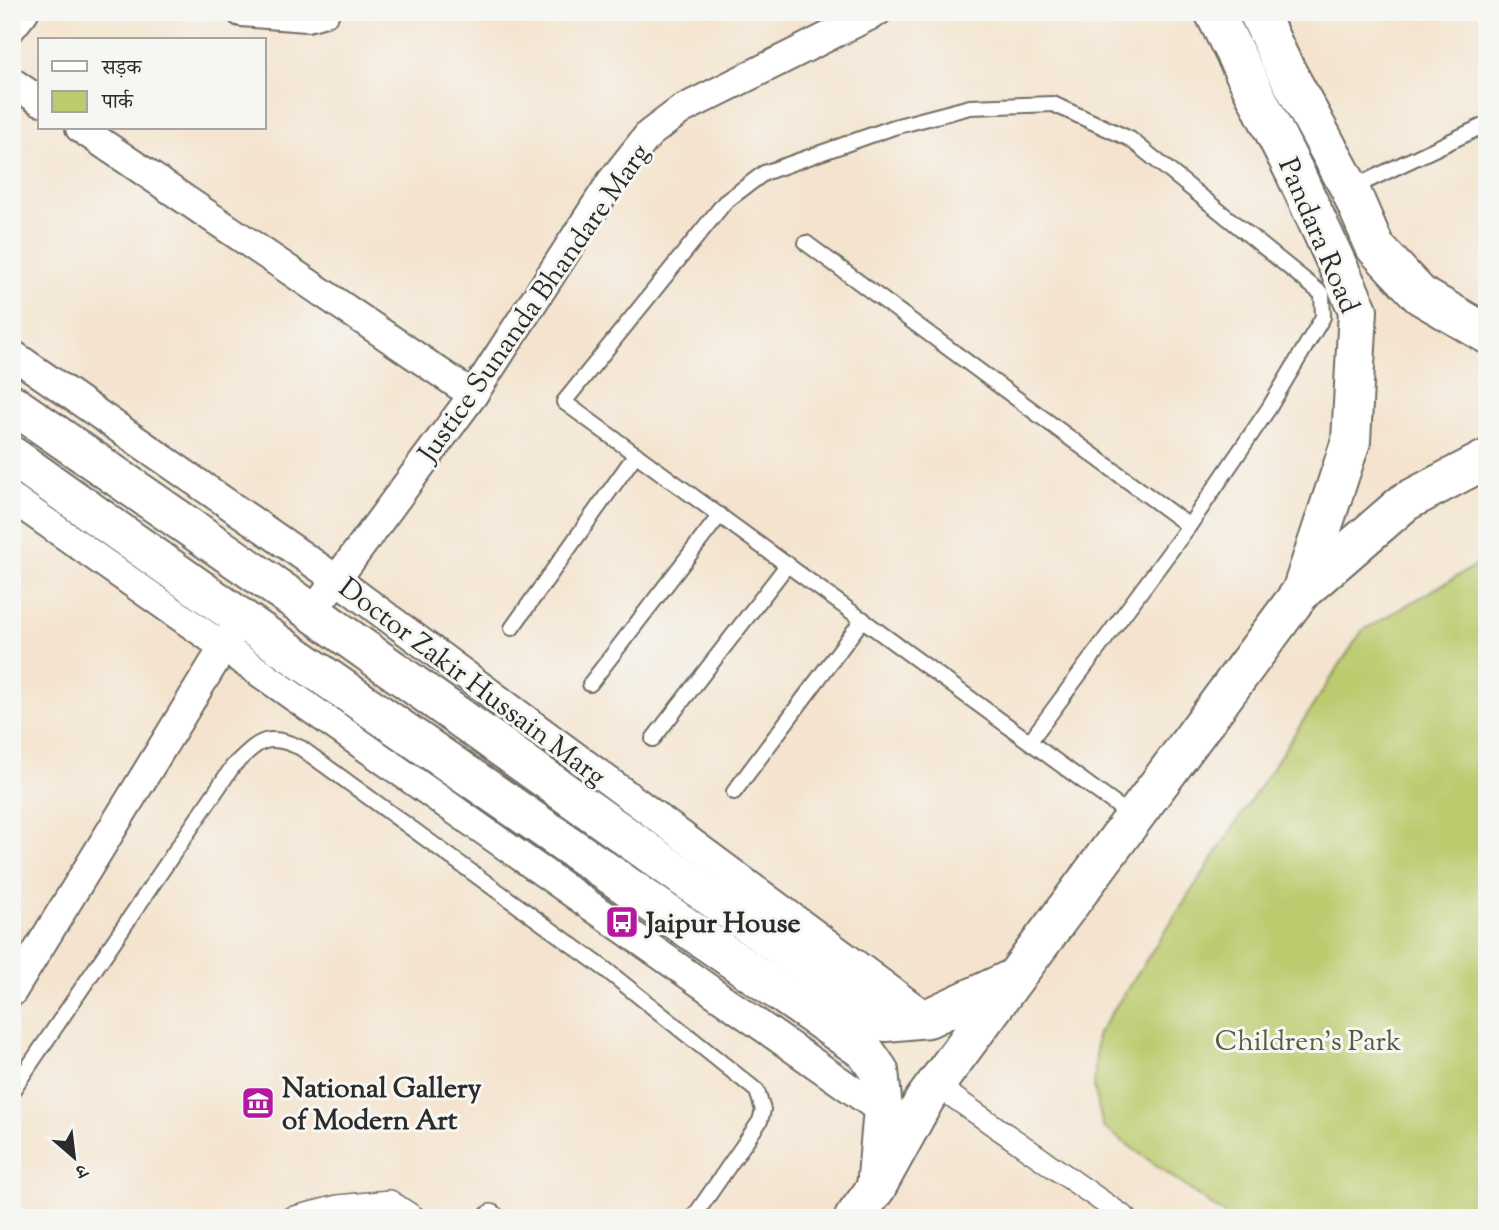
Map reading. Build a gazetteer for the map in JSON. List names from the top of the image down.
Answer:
{
  "streets": {
    "main road": ["Pandara Road", "Doctor Zakir Hussain Marg"],
    "street": ["Justice Sunanda Bhandare Marg"]
  },
  "crossings": [
    ["Justice Sunanda Bhandare Marg", "Doctor Zakir Hussain Marg"]
  ],
  "parks": ["Children's Park"],
  "places": {
    "bus stop": ["Jaipur House"],
    "museum": ["National Gallery of Modern Art"]
  },
  "legend": ["सड़क", "पार्क"],
  "north": "bottom right"
}
